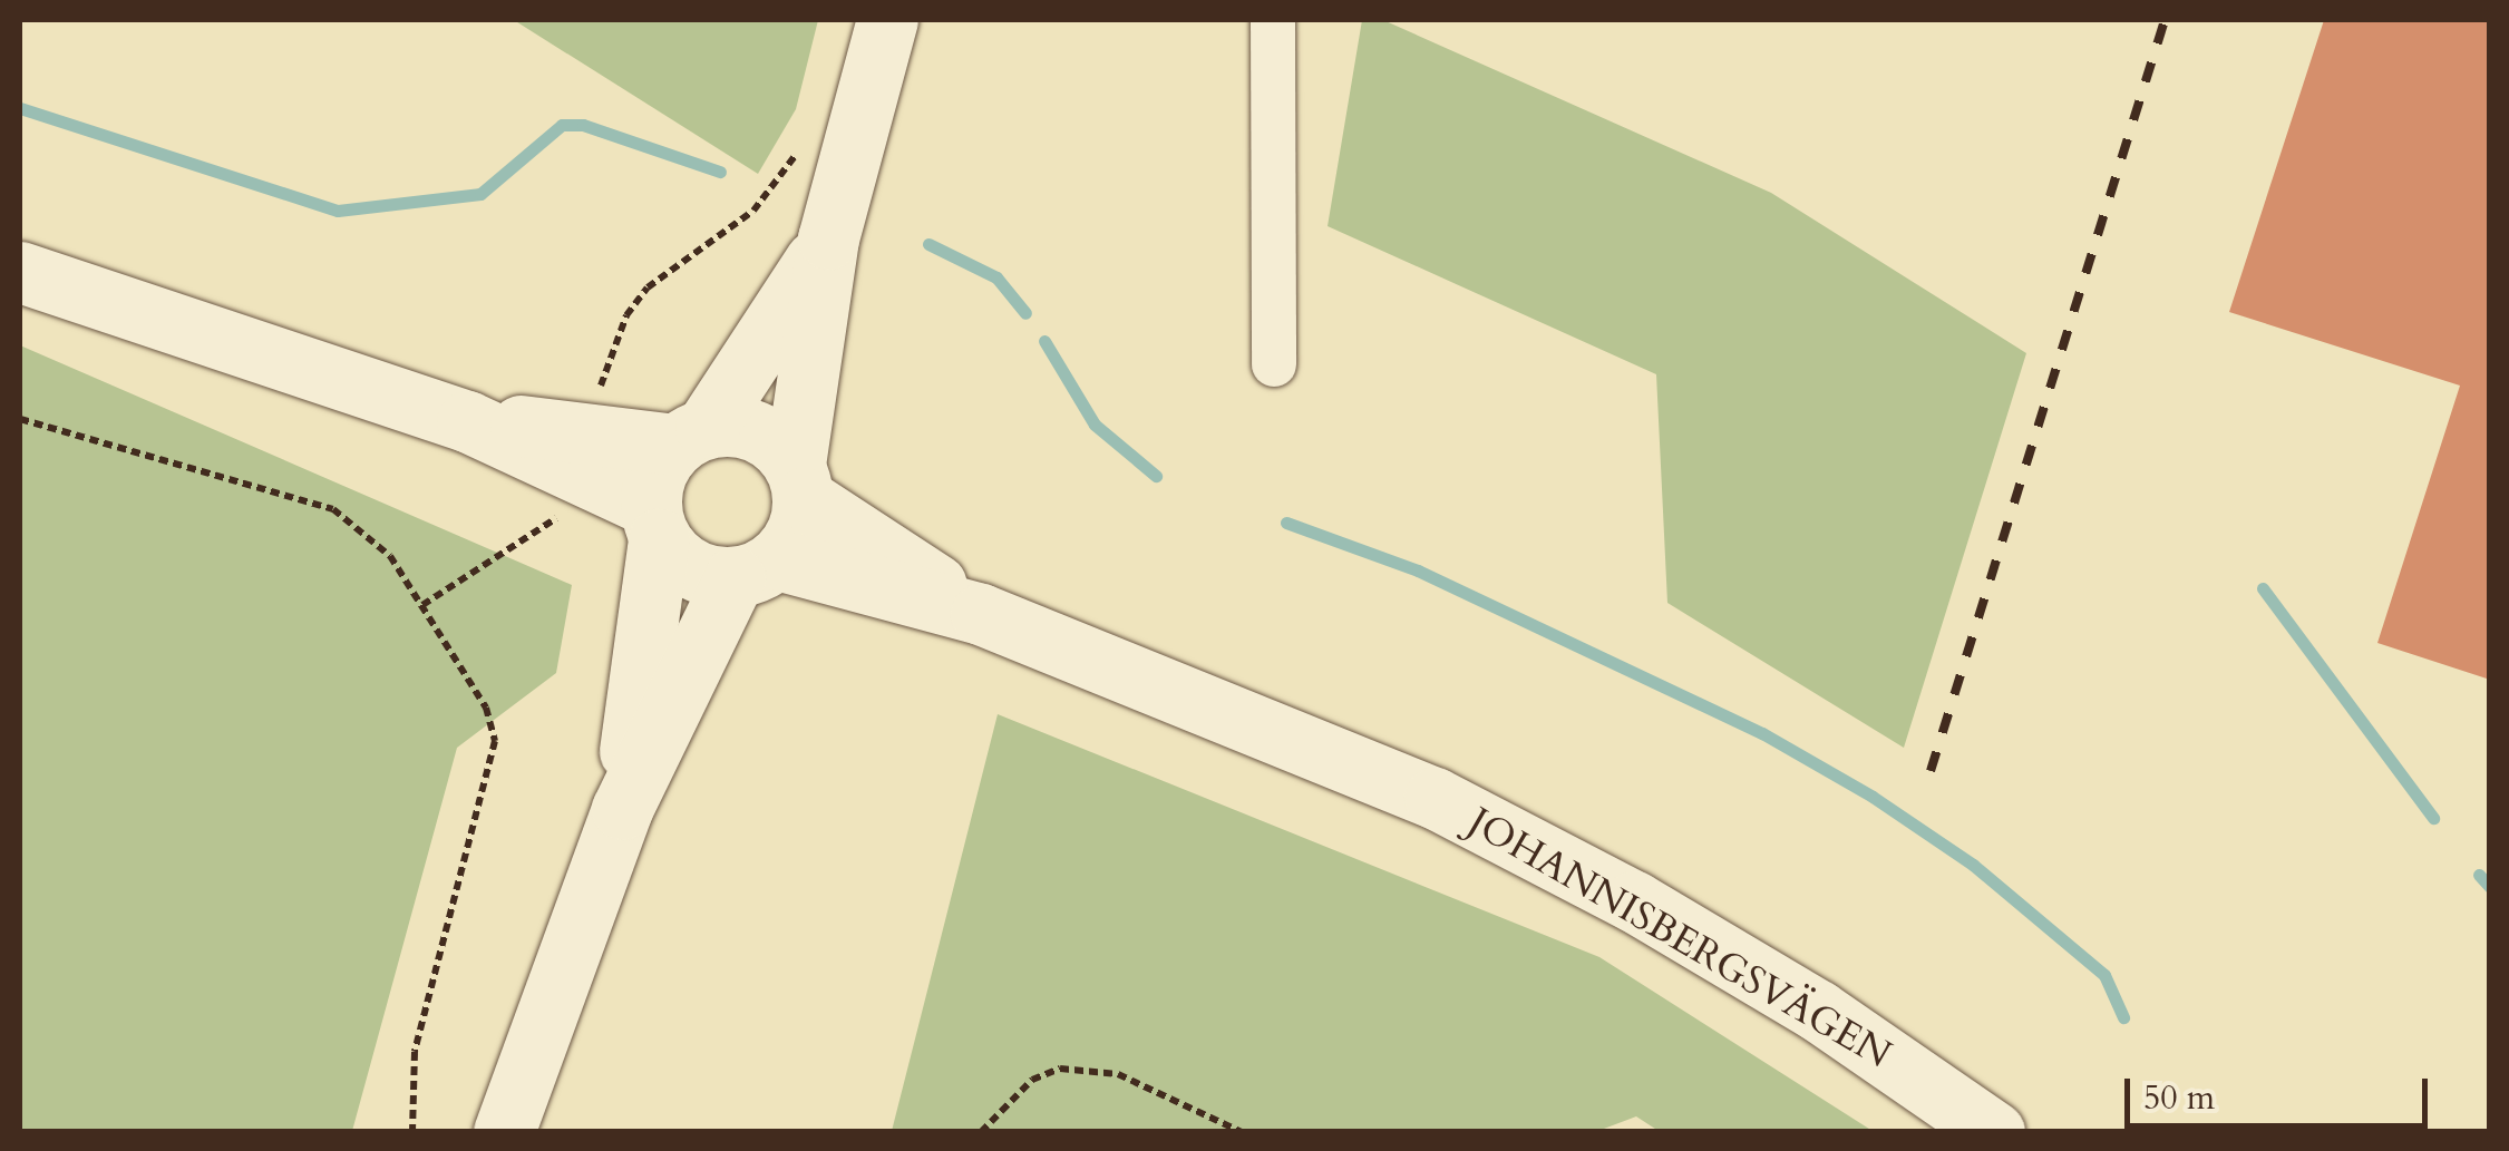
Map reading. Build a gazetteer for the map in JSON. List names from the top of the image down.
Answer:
{
  "streets": {
    "main road": ["JOHANNISBERGSVÄGEN"]
  },
  "scale_bar": "50 m"
}
